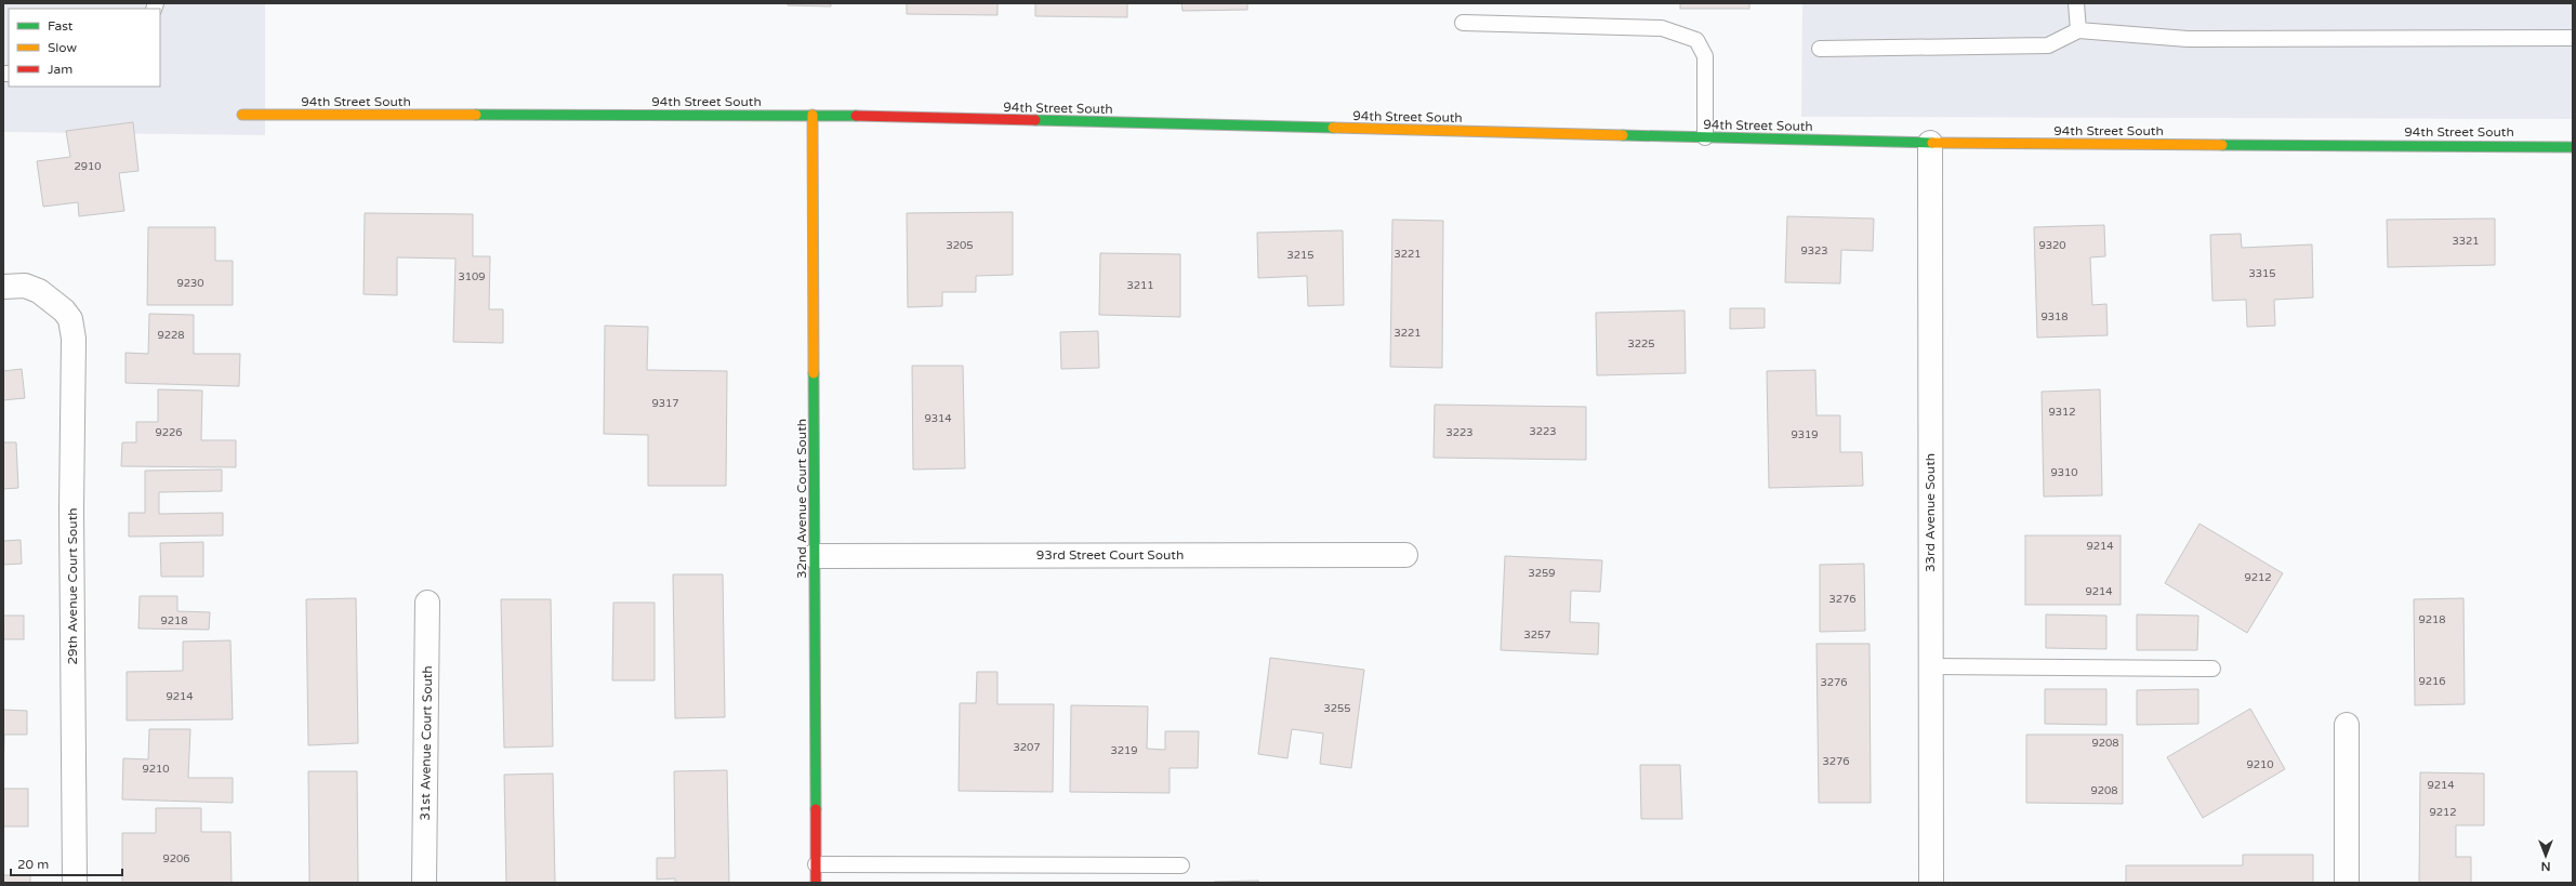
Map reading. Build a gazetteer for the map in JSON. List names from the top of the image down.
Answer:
{
  "streets": {
    "street": [
      "94th Street South",
      "32nd Avenue Court South",
      "33rd Avenue South",
      "93rd Street Court South",
      "29th Avenue Court South",
      "31st Avenue Court South"
    ]
  },
  "crossings": [
    ["94th Street South", "32nd Avenue Court South"],
    ["94th Street South", "33rd Avenue South"],
    ["32nd Avenue Court South", "93rd Street Court South"]
  ],
  "house_numbers": [
    "2910",
    "3321",
    "3205",
    "9320",
    "9323",
    "3221",
    "3215",
    "3315",
    "3109",
    "9230",
    "3211",
    "9318",
    "3221",
    "9228",
    "3225",
    "9317",
    "9312",
    "9314",
    "3223",
    "9226",
    "3223",
    "9319",
    "9310",
    "9214",
    "3259",
    "9212",
    "9214",
    "3276",
    "9218",
    "9218",
    "3257",
    "9216",
    "3276",
    "9214",
    "3255",
    "9208",
    "3207",
    "3219",
    "3276",
    "9210",
    "9210",
    "9214",
    "9208",
    "9212",
    "9206"
  ],
  "legend": ["Fast", "Slow", "Jam"],
  "scale_bar": "20 m",
  "north": "bottom"
}
